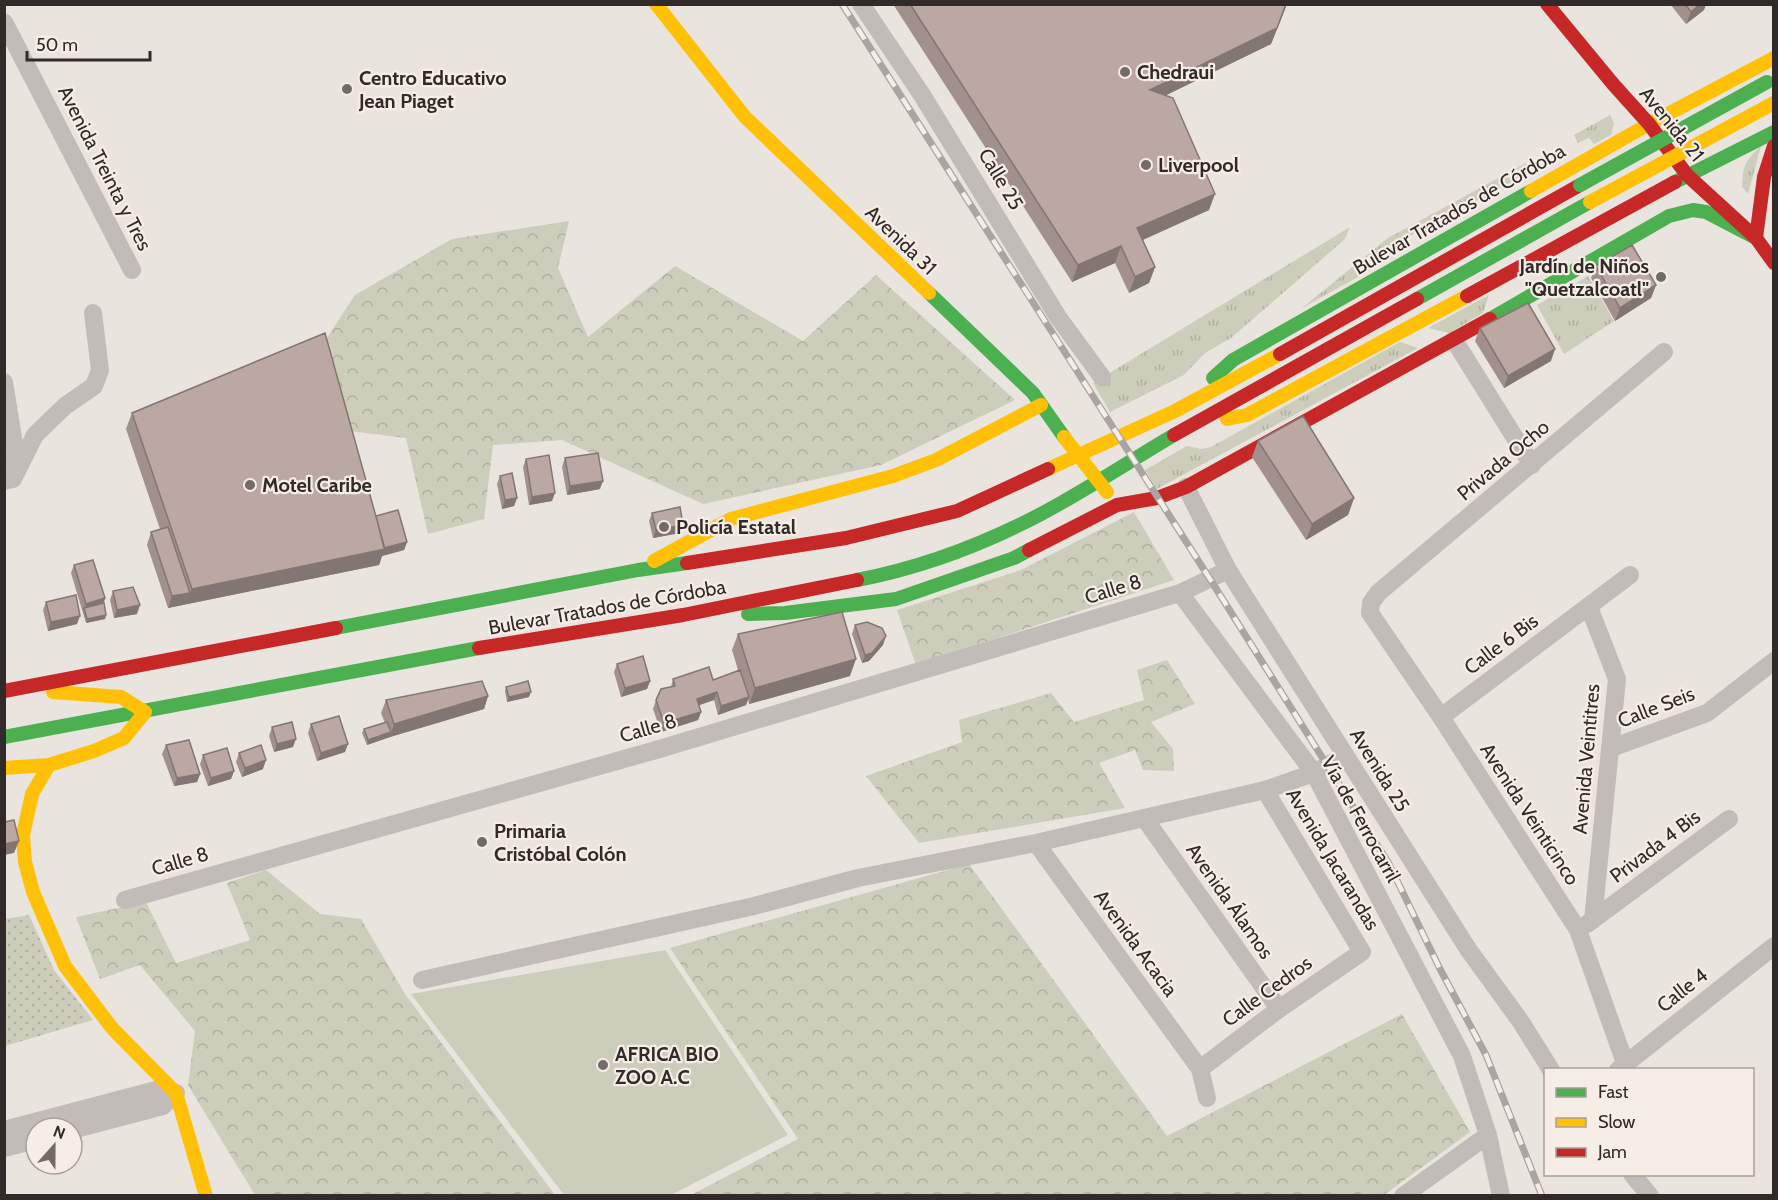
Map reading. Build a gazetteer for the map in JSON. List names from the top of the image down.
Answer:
{
  "streets": {
    "main road": ["Avenida 21", "Bulevar Tratados de Córdoba", "Avenida 31"],
    "street": [
      "Avenida Treinta y Tres",
      "Calle 25",
      "Privada Ocho",
      "Calle 8",
      "Calle 6 Bis",
      "Calle Seis",
      "Avenida Veintitres",
      "Avenida 25",
      "Avenida Veinticinco",
      "Vía de Ferrocarril",
      "Privada 4 Bis",
      "Avenida Jacarandas",
      "Avenida Álamos",
      "Avenida Acacia",
      "Calle 4",
      "Calle Cedros"
    ]
  },
  "crossings": [
    ["Avenida 21", "Bulevar Tratados de Córdoba"],
    ["Privada Ocho", "Avenida Veinticinco"],
    ["Calle 8", "Vía de Ferrocarril"],
    ["Calle 6 Bis", "Avenida Veintitres"],
    ["Calle 6 Bis", "Avenida Veinticinco"],
    ["Calle Seis", "Avenida Veintitres"],
    ["Avenida Veintitres", "Avenida Veinticinco"],
    ["Avenida Veintitres", "Privada 4 Bis"],
    ["Avenida Veinticinco", "Privada 4 Bis"],
    ["Avenida Veinticinco", "Calle 4"],
    ["Avenida Jacarandas", "Calle Cedros"],
    ["Avenida Álamos", "Calle Cedros"],
    ["Avenida Acacia", "Calle Cedros"]
  ],
  "places": [
    "Chedraui",
    "Centro Educativo Jean Piaget",
    "Liverpool",
    "Jardín de Niños \"Quetzalcoatl\"",
    "Motel Caribe",
    "Policía Estatal",
    "Primaria Cristóbal Colón",
    "AFRICA BIO ZOO A.C"
  ],
  "legend": ["Fast", "Slow", "Jam"],
  "scale_bar": "50 m",
  "north": "top"
}
